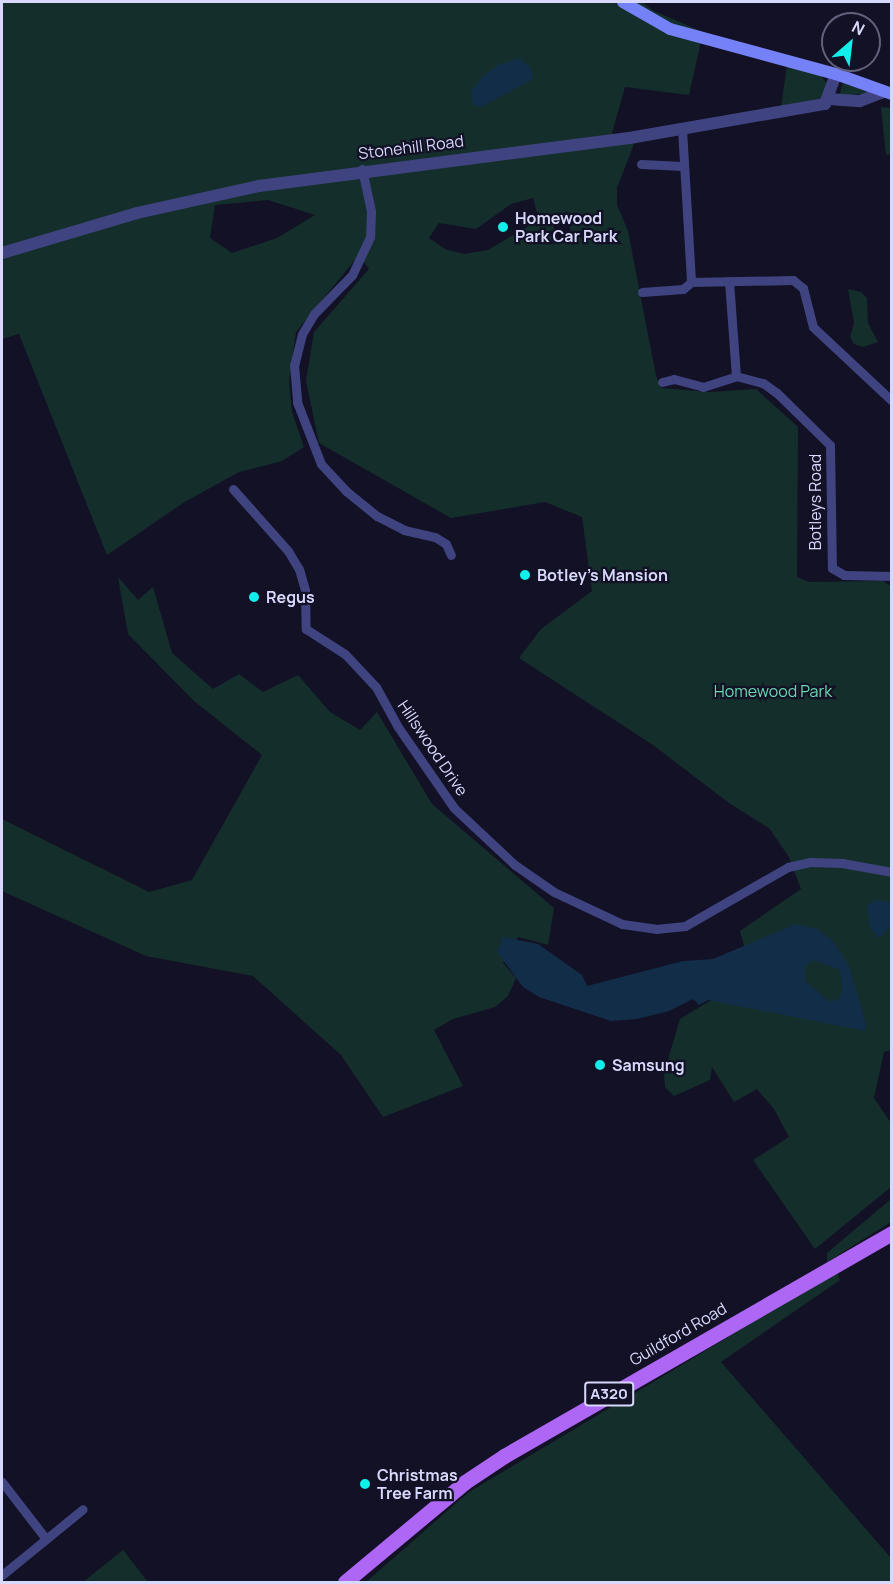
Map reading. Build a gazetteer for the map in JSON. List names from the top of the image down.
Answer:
{
  "streets": {
    "main road": ["Guildford Road", "A320"],
    "street": ["Stonehill Road", "Botleys Road", "Hillswood Drive"]
  },
  "parks": ["Homewood Park"],
  "places": [
    "Homewood Park Car Park",
    "Botley's Mansion",
    "Regus",
    "Samsung",
    "Christmas Tree Farm"
  ],
  "north": "top right"
}
